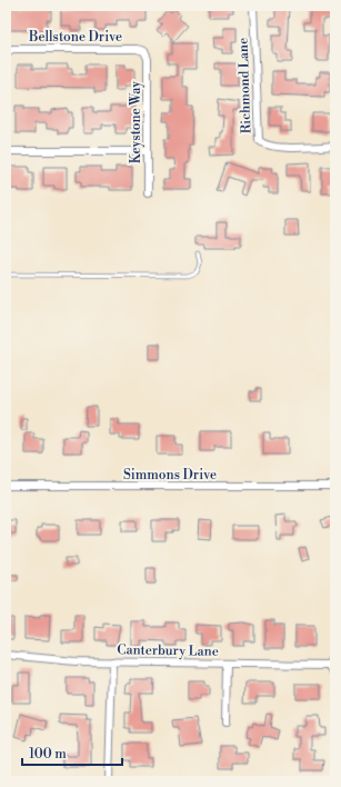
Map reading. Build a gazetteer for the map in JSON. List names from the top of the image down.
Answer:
{
  "streets": {
    "street": [
      "Bellstone Drive",
      "Richmond Lane",
      "Keystone Way",
      "Simmons Drive",
      "Canterbury Lane"
    ]
  },
  "crossings": [
    ["Bellstone Drive", "Keystone Way"]
  ],
  "scale_bar": "100 m"
}
